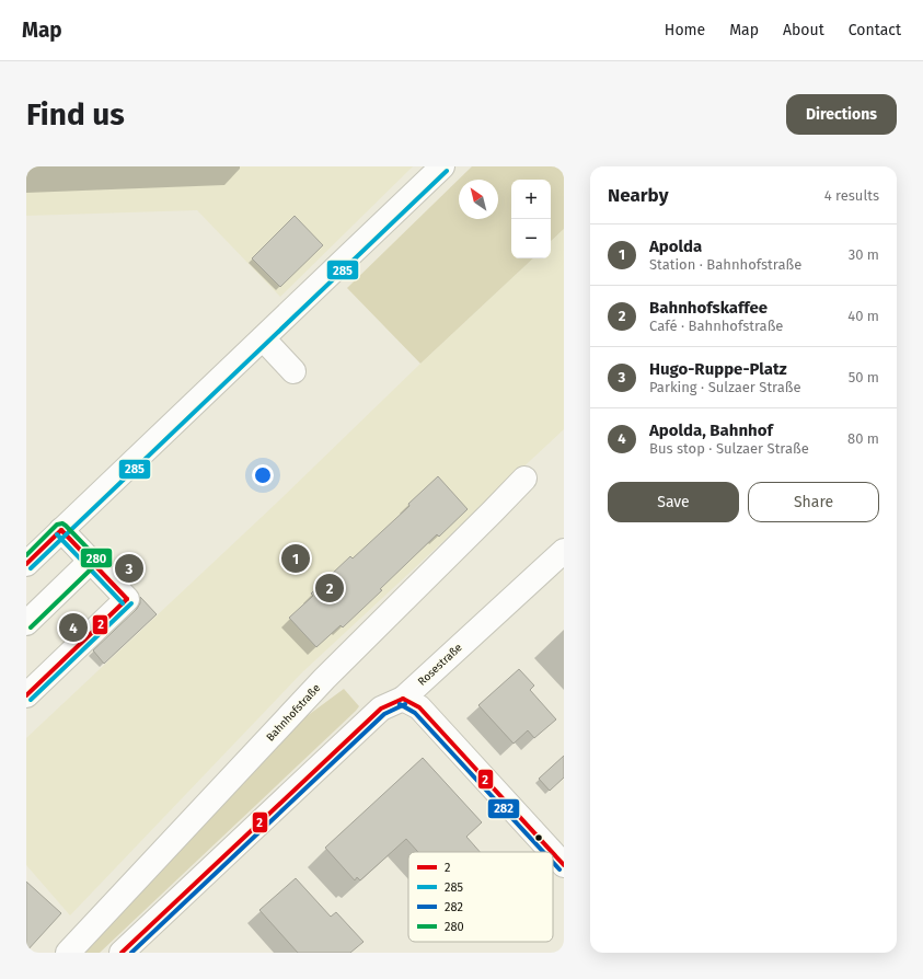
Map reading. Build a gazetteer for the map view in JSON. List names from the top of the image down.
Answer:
{
  "streets": {
    "main road": ["Rosestraße", "Bahnhofstraße"]
  },
  "lines": [
    "transit line 285",
    "transit line 280",
    "transit line 2",
    "transit line 282"
  ],
  "legend": [
    "2",
    "285",
    "282",
    "280"
  ],
  "north": "top left",
  "page": {
    "header": "Map",
    "nav": [
      "Home",
      "Map",
      "About",
      "Contact"
    ],
    "buttons": [
      "Directions",
      ["Save", "Share"]
    ],
    "title": "Find us",
    "heading": ["Nearby", "4 results"],
    "map_buttons": ["+", "−"],
    "list": [
      {
        "mark": "1",
        "name": "Apolda",
        "note": "Station · Bahnhofstraße",
        "value": "30 m"
      },
      {
        "mark": "2",
        "name": "Bahnhofskaffee",
        "note": "Café · Bahnhofstraße",
        "value": "40 m"
      },
      {
        "mark": "3",
        "name": "Hugo-Ruppe-Platz",
        "note": "Parking · Sulzaer Straße",
        "value": "50 m"
      },
      {
        "mark": "4",
        "name": "Apolda, Bahnhof",
        "note": "Bus stop · Sulzaer Straße",
        "value": "80 m"
      }
    ],
    "pins": [
      "1",
      "3",
      "2",
      "4"
    ]
  }
}
